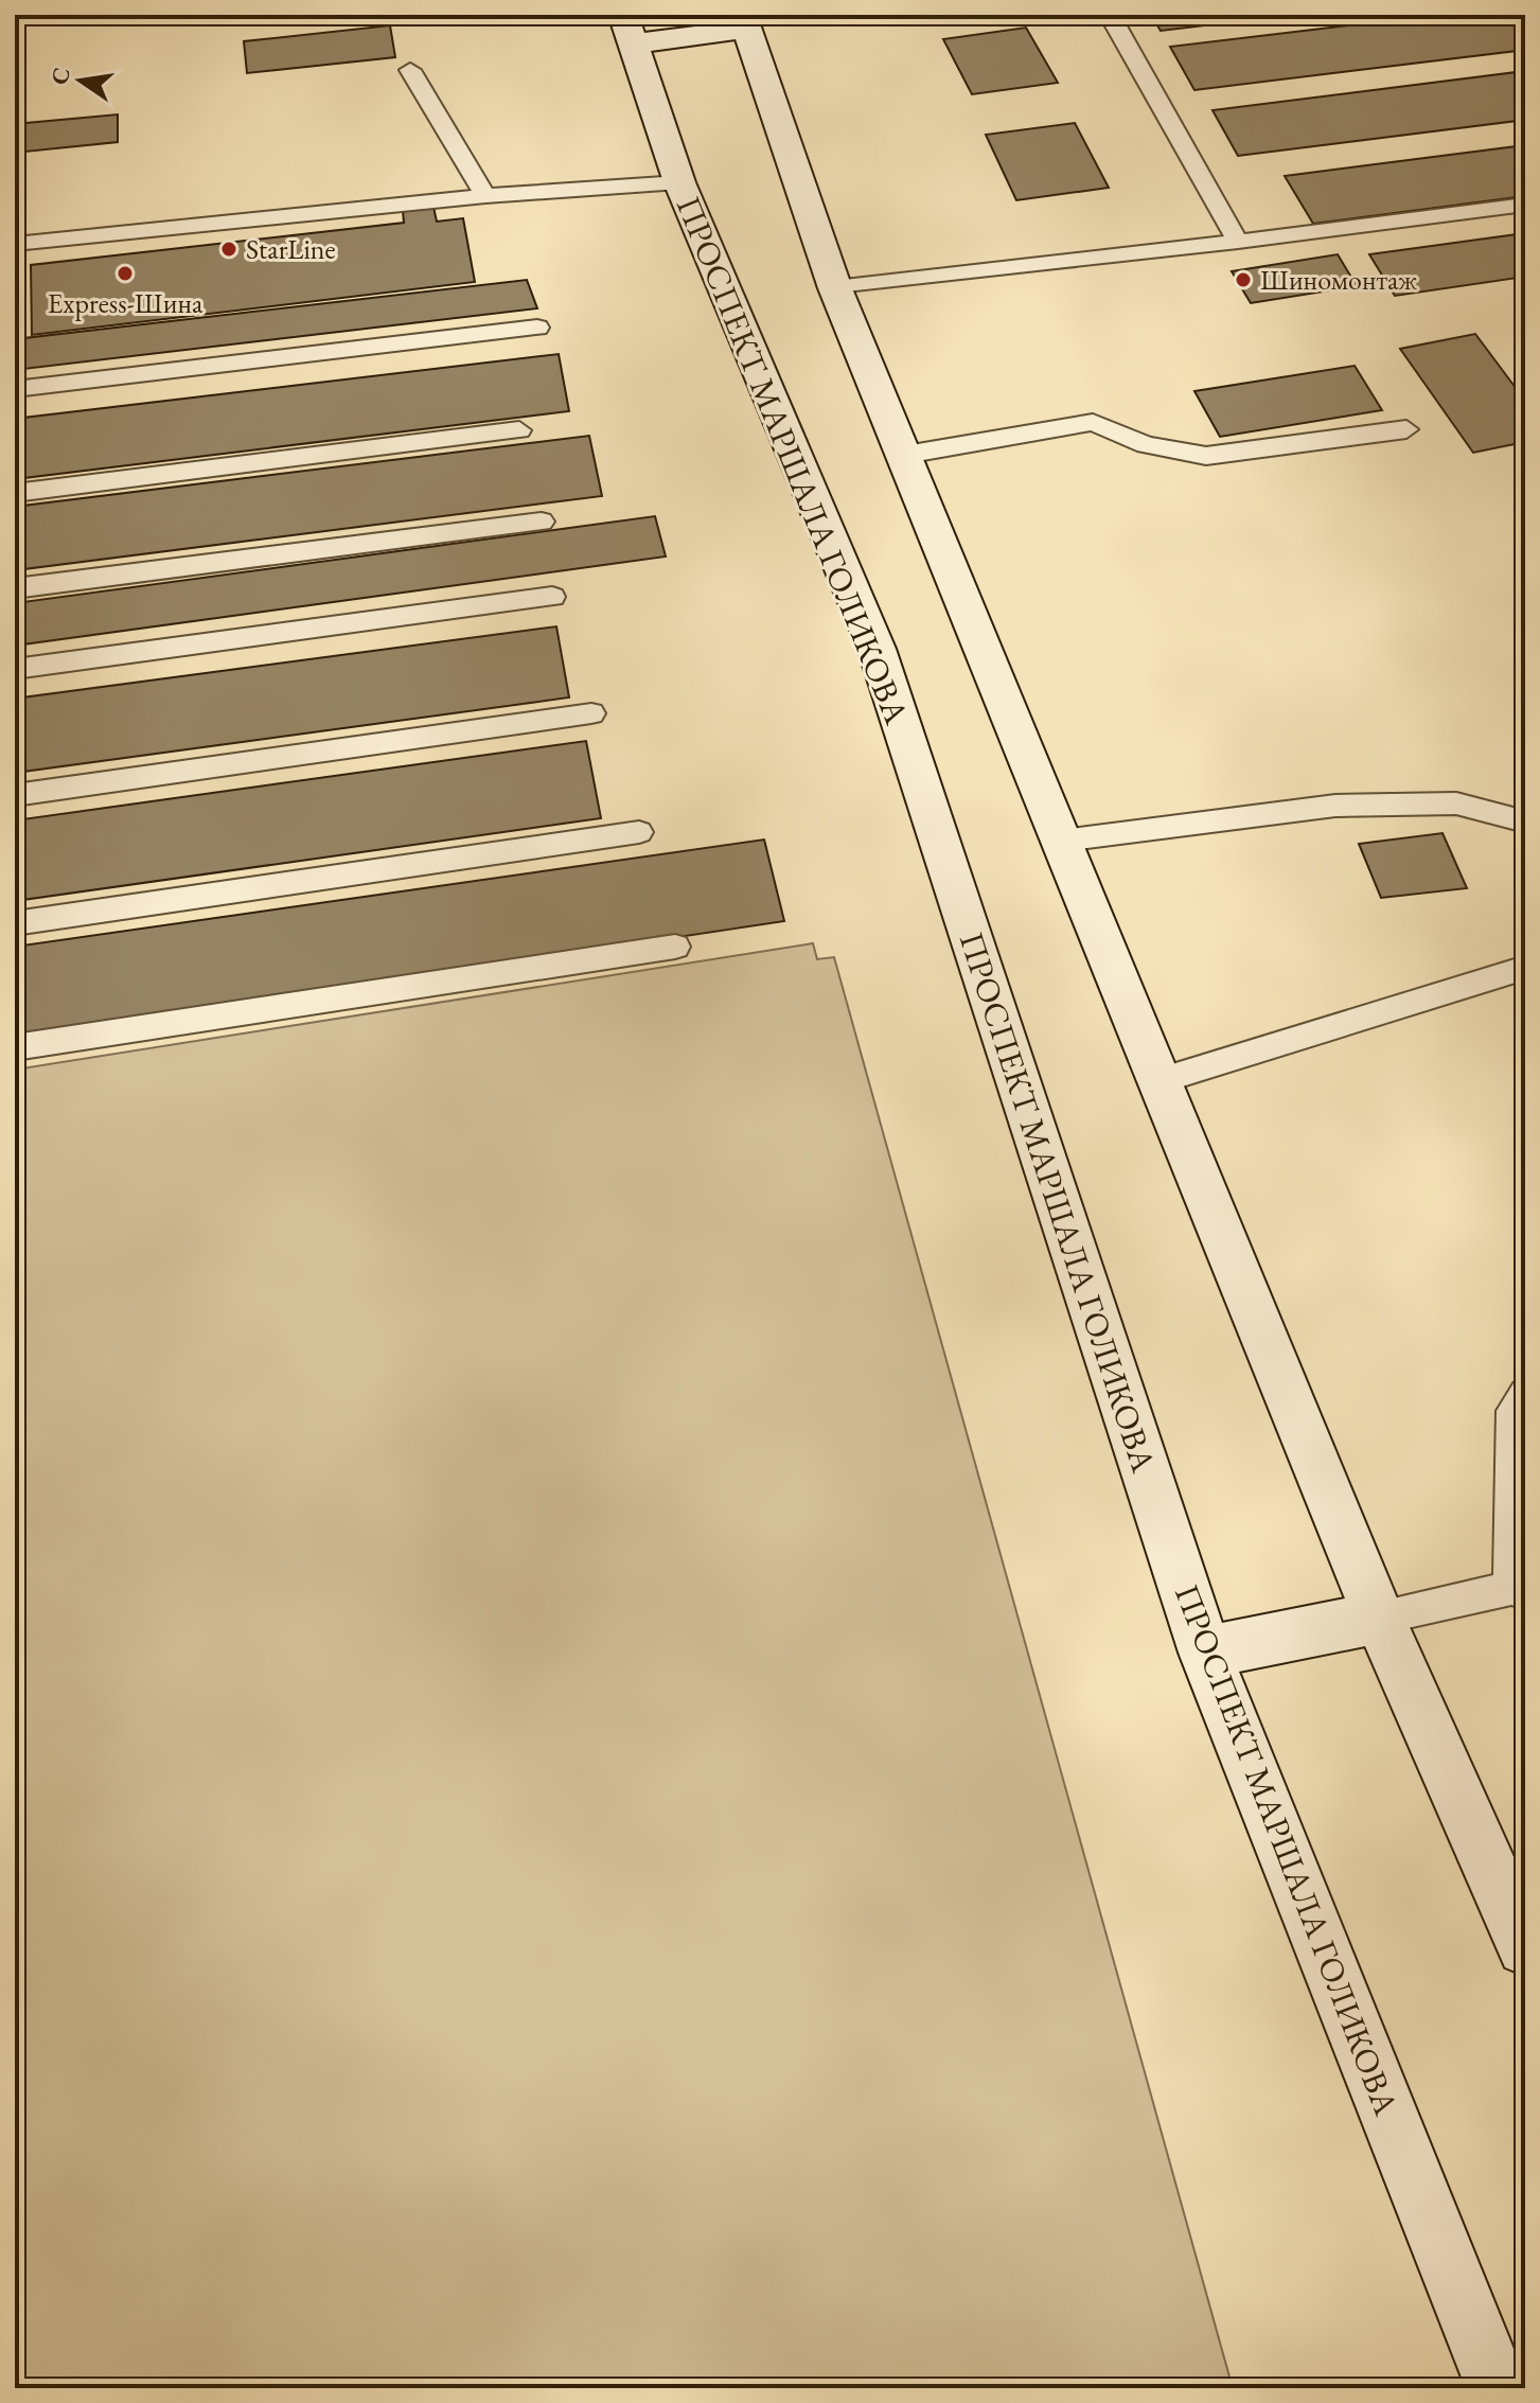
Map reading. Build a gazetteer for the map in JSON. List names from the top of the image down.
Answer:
{
  "streets": {
    "main road": ["ПРОСПЕКТ МАРШАЛА ГОЛИКОВА"]
  },
  "places": ["StarLine", "Express-Шина", "Шиномонтаж"],
  "north": "left"
}
